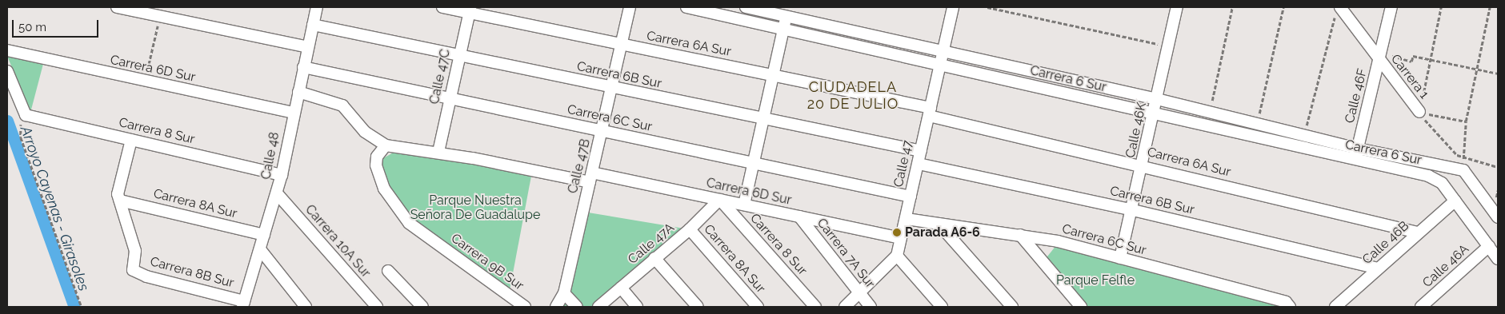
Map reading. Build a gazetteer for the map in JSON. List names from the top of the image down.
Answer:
{
  "streets": {
    "street": [
      "Carrera 6A Sur",
      "Carrera 6D Sur",
      "Carrera 6B Sur",
      "Calle 47C",
      "Carrera 1",
      "Carrera 6 Sur",
      "Calle 46F",
      "Carrera 6C Sur",
      "Calle 46K",
      "Carrera 8 Sur",
      "Calle 48",
      "Calle 47",
      "Calle 47B",
      "Carrera 8A Sur",
      "Carrera 10A Sur",
      "Calle 46B",
      "Calle 47A",
      "Carrera 7A Sur",
      "Carrera 9B Sur",
      "Calle 46A",
      "Carrera 8B Sur"
    ]
  },
  "crossings": [
    ["Carrera 6A Sur", "Calle 47C"],
    ["Carrera 6A Sur", "Calle 46K"],
    ["Carrera 6A Sur", "Calle 47"],
    ["Carrera 6A Sur", "Calle 47B"],
    ["Carrera 6A Sur", "Calle 46B"],
    ["Carrera 6D Sur", "Calle 47C"],
    ["Carrera 6D Sur", "Carrera 8 Sur"],
    ["Carrera 6D Sur", "Calle 48"],
    ["Carrera 6D Sur", "Calle 47"],
    ["Carrera 6D Sur", "Calle 47B"],
    ["Carrera 6D Sur", "Calle 47A"],
    ["Carrera 6D Sur", "Carrera 7A Sur"],
    ["Carrera 6D Sur", "Carrera 9B Sur"],
    ["Carrera 6B Sur", "Calle 47C"],
    ["Carrera 6B Sur", "Calle 46K"],
    ["Carrera 6B Sur", "Calle 48"],
    ["Carrera 6B Sur", "Calle 47"],
    ["Carrera 6B Sur", "Calle 47B"],
    ["Carrera 6B Sur", "Calle 46B"],
    ["Calle 47C", "Carrera 6C Sur"],
    ["Carrera 1", "Calle 46F"],
    ["Carrera 6 Sur", "Calle 46F"],
    ["Carrera 6 Sur", "Calle 46K"],
    ["Carrera 6 Sur", "Calle 47"],
    ["Carrera 6 Sur", "Calle 46B"],
    ["Carrera 6C Sur", "Calle 46K"],
    ["Carrera 6C Sur", "Calle 48"],
    ["Carrera 6C Sur", "Calle 47"],
    ["Carrera 6C Sur", "Calle 47B"],
    ["Carrera 8 Sur", "Calle 48"],
    ["Carrera 8 Sur", "Calle 47A"],
    ["Calle 48", "Carrera 8A Sur"],
    ["Calle 48", "Carrera 10A Sur"],
    ["Calle 48", "Carrera 8B Sur"],
    ["Carrera 8A Sur", "Calle 47A"],
    ["Carrera 8A Sur", "Carrera 8B Sur"]
  ],
  "districts": ["CIUDADELA 20 DE JULIO"],
  "water": ["Arroyo Cayenas - Girasoles"],
  "parks": ["Parque Nuestra Señora De Guadalupe", "Parque Felfle"],
  "places": ["Parada A6-6"],
  "scale_bar": "50 m"
}
